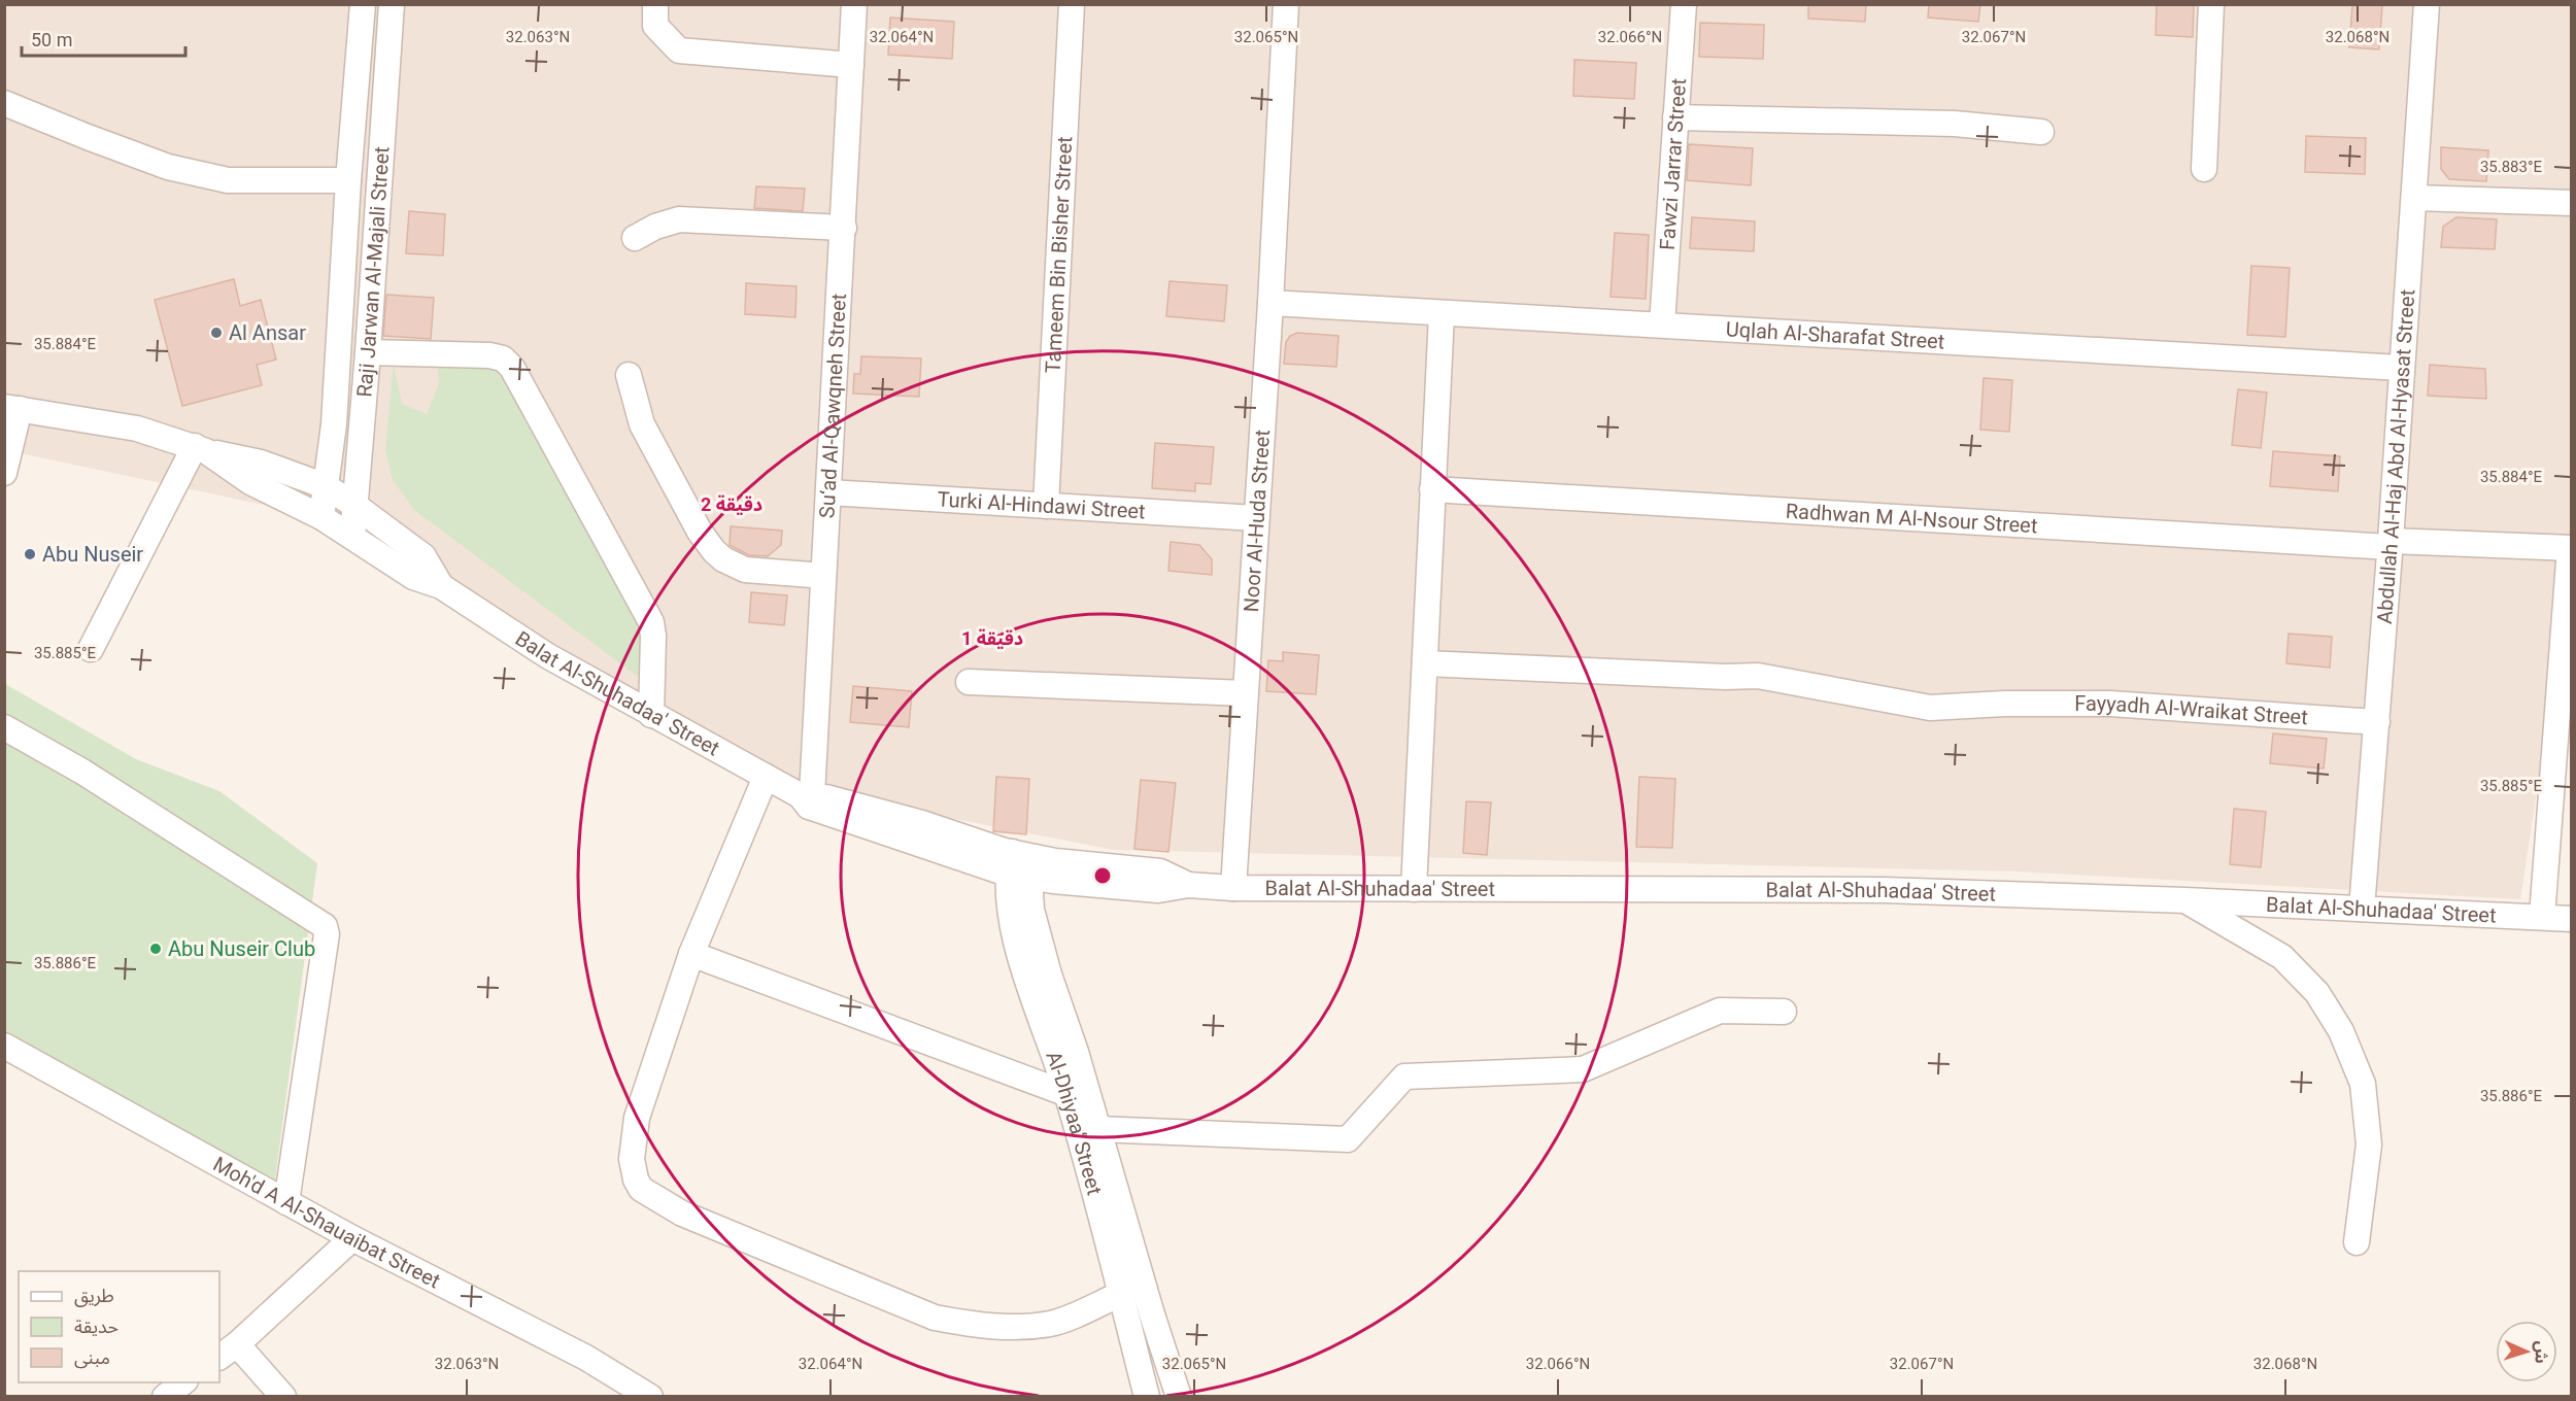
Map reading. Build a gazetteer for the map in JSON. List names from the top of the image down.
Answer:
{
  "streets": {
    "street": [
      "Fawzi Jarrar Street",
      "Tameem Bin Bisher Street",
      "Raji Jarwan Al-Majali Street",
      "Uqlah Al-Sharafat Street",
      "Su‘ad Al-Qawqneh Street",
      "Abdullah Al-Haj Abd Al-Hyasat Street",
      "Turki Al-Hindawi Street",
      "Radhwan M Al-Nsour Street",
      "Noor Al-Huda Street",
      "Balat Al-Shuhadaa' Street",
      "Fayyadh Al-Wraikat Street",
      "Al-Dhiyaa‘ Street",
      "Moh'd A Al-Shauaibat Street"
    ]
  },
  "crossings": [
    ["Fawzi Jarrar Street", "Uqlah Al-Sharafat Street"],
    ["Tameem Bin Bisher Street", "Turki Al-Hindawi Street"],
    ["Raji Jarwan Al-Majali Street", "Balat Al-Shuhadaa' Street"],
    ["Uqlah Al-Sharafat Street", "Abdullah Al-Haj Abd Al-Hyasat Street"],
    ["Uqlah Al-Sharafat Street", "Noor Al-Huda Street"],
    ["Su‘ad Al-Qawqneh Street", "Turki Al-Hindawi Street"],
    ["Su‘ad Al-Qawqneh Street", "Balat Al-Shuhadaa' Street"],
    ["Abdullah Al-Haj Abd Al-Hyasat Street", "Radhwan M Al-Nsour Street"],
    ["Abdullah Al-Haj Abd Al-Hyasat Street", "Balat Al-Shuhadaa' Street"],
    ["Abdullah Al-Haj Abd Al-Hyasat Street", "Fayyadh Al-Wraikat Street"],
    ["Turki Al-Hindawi Street", "Noor Al-Huda Street"],
    ["Noor Al-Huda Street", "Balat Al-Shuhadaa' Street"],
    ["Balat Al-Shuhadaa' Street", "Al-Dhiyaa‘ Street"]
  ],
  "places": ["Al Ansar", "Abu Nuseir", "Abu Nuseir Club"],
  "legend": ["طريق", "حديقة", "مبنى"],
  "scale_bar": "50 m",
  "north": "right",
  "coordinates": [
    "32.063°N",
    "32.064°N",
    "32.065°N",
    "32.066°N",
    "32.067°N",
    "32.068°N",
    "35.883°E",
    "35.884°E",
    "35.885°E",
    "35.886°E"
  ],
  "rings": ["2 دقيقة", "1 دقيقة"]
}
